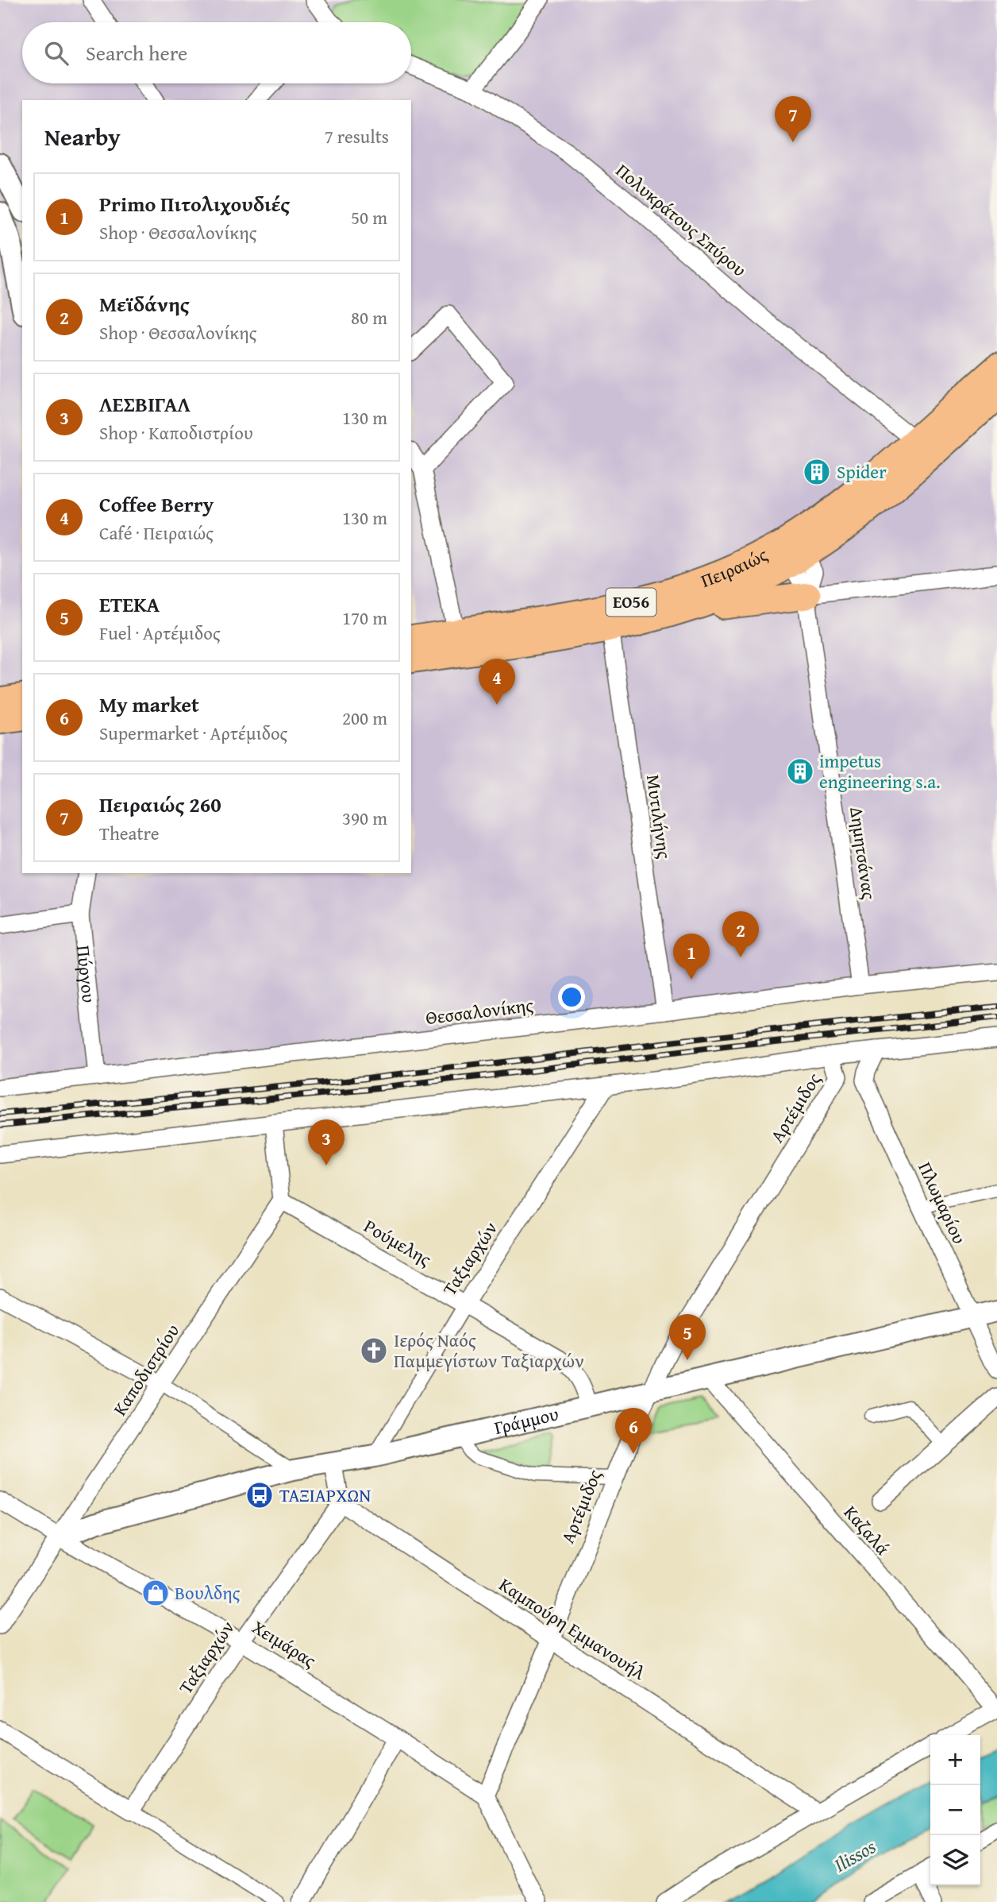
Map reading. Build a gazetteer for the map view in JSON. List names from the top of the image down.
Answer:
{
  "streets": {
    "main road": ["Πειραιώς", "ΕΟ56"],
    "street": [
      "Πολυκράτους Σπύρου",
      "Μυτιλήνης",
      "Δημητσάνας",
      "Πύργου",
      "Θεσσαλονίκης",
      "Αρτέμιδος",
      "Πλωμαρίου",
      "Ρούμελης",
      "Ταξιαρχών",
      "Καποδιστρίου",
      "Γράμμου",
      "Καζαλά",
      "Καμπούρη Εμμανουήλ",
      "Χειμάρας"
    ]
  },
  "crossings": [
    ["Πολυκράτους Σπύρου", "Πειραιώς"],
    ["Πειραιώς", "Μυτιλήνης"],
    ["Πειραιώς", "Δημητσάνας"],
    ["Μυτιλήνης", "Θεσσαλονίκης"],
    ["Δημητσάνας", "Θεσσαλονίκης"],
    ["Πύργου", "Θεσσαλονίκης"],
    ["Αρτέμιδος", "Γράμμου"],
    ["Αρτέμιδος", "Καμπούρη Εμμανουήλ"],
    ["Αρτέμιδος", "Χειμάρας"],
    ["Πλωμαρίου", "Γράμμου"],
    ["Ρούμελης", "Ταξιαρχών"],
    ["Ρούμελης", "Καποδιστρίου"],
    ["Ρούμελης", "Γράμμου"],
    ["Ταξιαρχών", "Γράμμου"],
    ["Ταξιαρχών", "Καμπούρη Εμμανουήλ"],
    ["Ταξιαρχών", "Χειμάρας"],
    ["Καποδιστρίου", "Γράμμου"],
    ["Καποδιστρίου", "Χειμάρας"],
    ["Γράμμου", "Καζαλά"],
    ["Γράμμου", "Χειμάρας"]
  ],
  "water": ["Ilissos"],
  "places": {
    "building": ["Spider", "impetus engineering s.a."],
    "church": ["Ιερός Ναός Παμμεγίστων Ταξιαρχών"],
    "bus stop": ["ΤΑΞΙΑΡΧΩΝ"],
    "shop": ["Βουλδης"]
  },
  "page": {
    "search": "Search here",
    "pins": [
      "7",
      "4",
      "2",
      "1",
      "3",
      "5",
      "6"
    ],
    "heading": ["Nearby", "7 results"],
    "list": [
      {
        "mark": "1",
        "name": "Primo Πιτολιχουδιές",
        "note": "Shop · Θεσσαλονίκης",
        "value": "50 m"
      },
      {
        "mark": "2",
        "name": "Μεϊδάνης",
        "note": "Shop · Θεσσαλονίκης",
        "value": "80 m"
      },
      {
        "mark": "3",
        "name": "ΛΕΣΒΙΓΑΛ",
        "note": "Shop · Καποδιστρίου",
        "value": "130 m"
      },
      {
        "mark": "4",
        "name": "Coffee Berry",
        "note": "Café · Πειραιώς",
        "value": "130 m"
      },
      {
        "mark": "5",
        "name": "ΕΤΕΚΑ",
        "note": "Fuel · Αρτέμιδος",
        "value": "170 m"
      },
      {
        "mark": "6",
        "name": "My market",
        "note": "Supermarket · Αρτέμιδος",
        "value": "200 m"
      },
      {
        "mark": "7",
        "name": "Πειραιώς 260",
        "note": "Theatre",
        "value": "390 m"
      }
    ],
    "map_buttons": ["+", "−"]
  }
}
